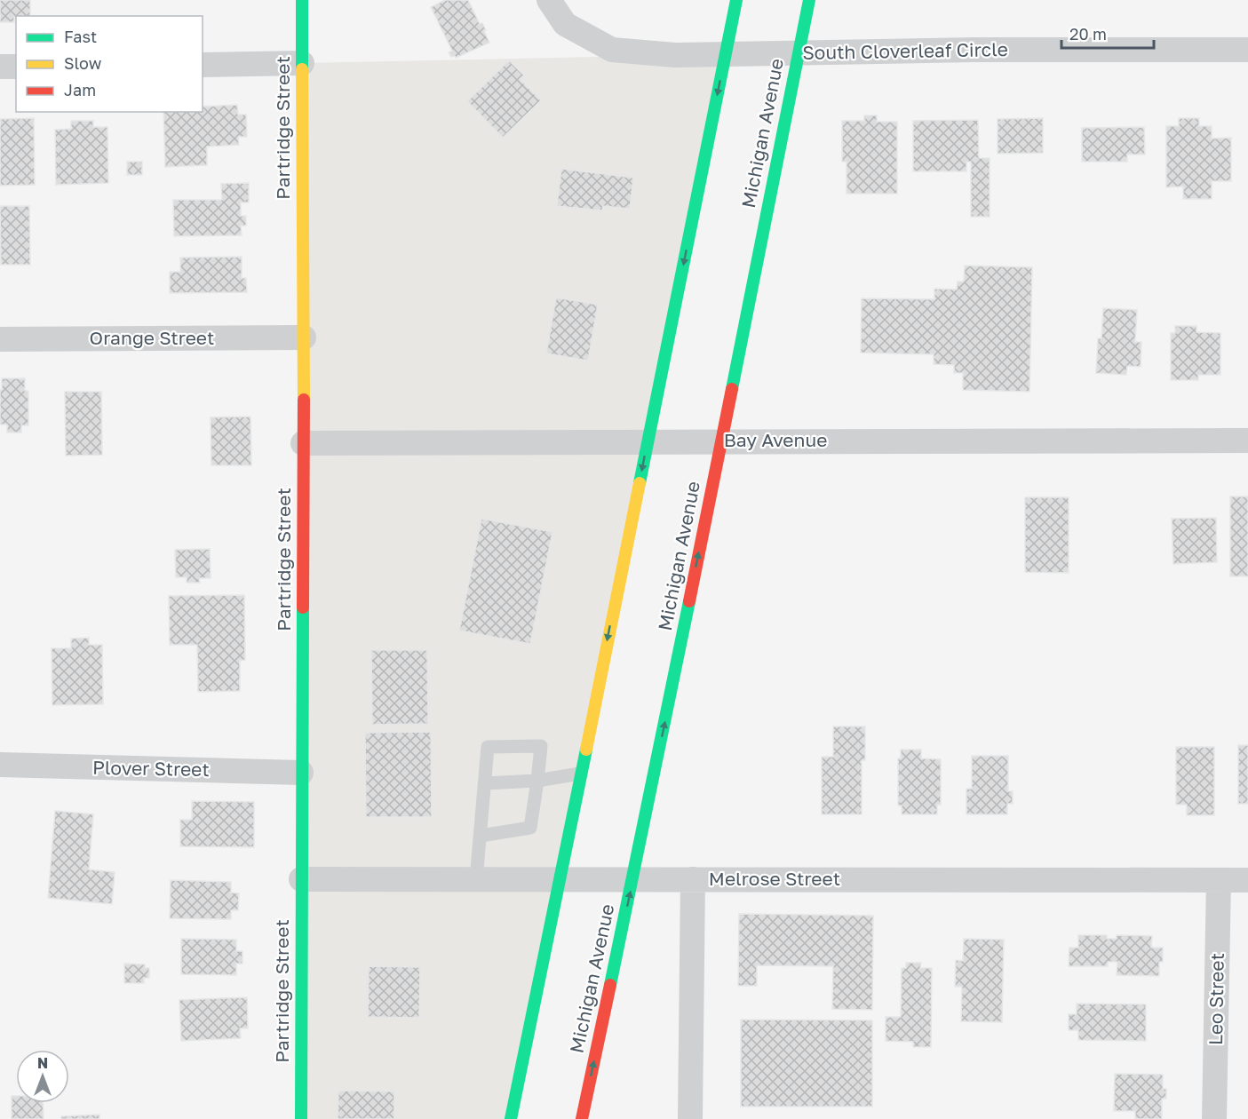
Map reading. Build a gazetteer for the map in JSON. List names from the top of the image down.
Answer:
{
  "streets": {
    "main road": ["Partridge Street", "Michigan Avenue"],
    "street": [
      "South Cloverleaf Circle",
      "Orange Street",
      "Bay Avenue",
      "Plover Street",
      "Melrose Street",
      "Leo Street"
    ]
  },
  "crossings": [
    ["South Cloverleaf Circle", "Michigan Avenue"],
    ["Partridge Street", "Orange Street"],
    ["Partridge Street", "Bay Avenue"],
    ["Partridge Street", "Plover Street"],
    ["Partridge Street", "Melrose Street"],
    ["Michigan Avenue", "Bay Avenue"],
    ["Michigan Avenue", "Melrose Street"],
    ["Melrose Street", "Leo Street"]
  ],
  "legend": ["Fast", "Slow", "Jam"],
  "scale_bar": "20 m",
  "north": "top"
}
